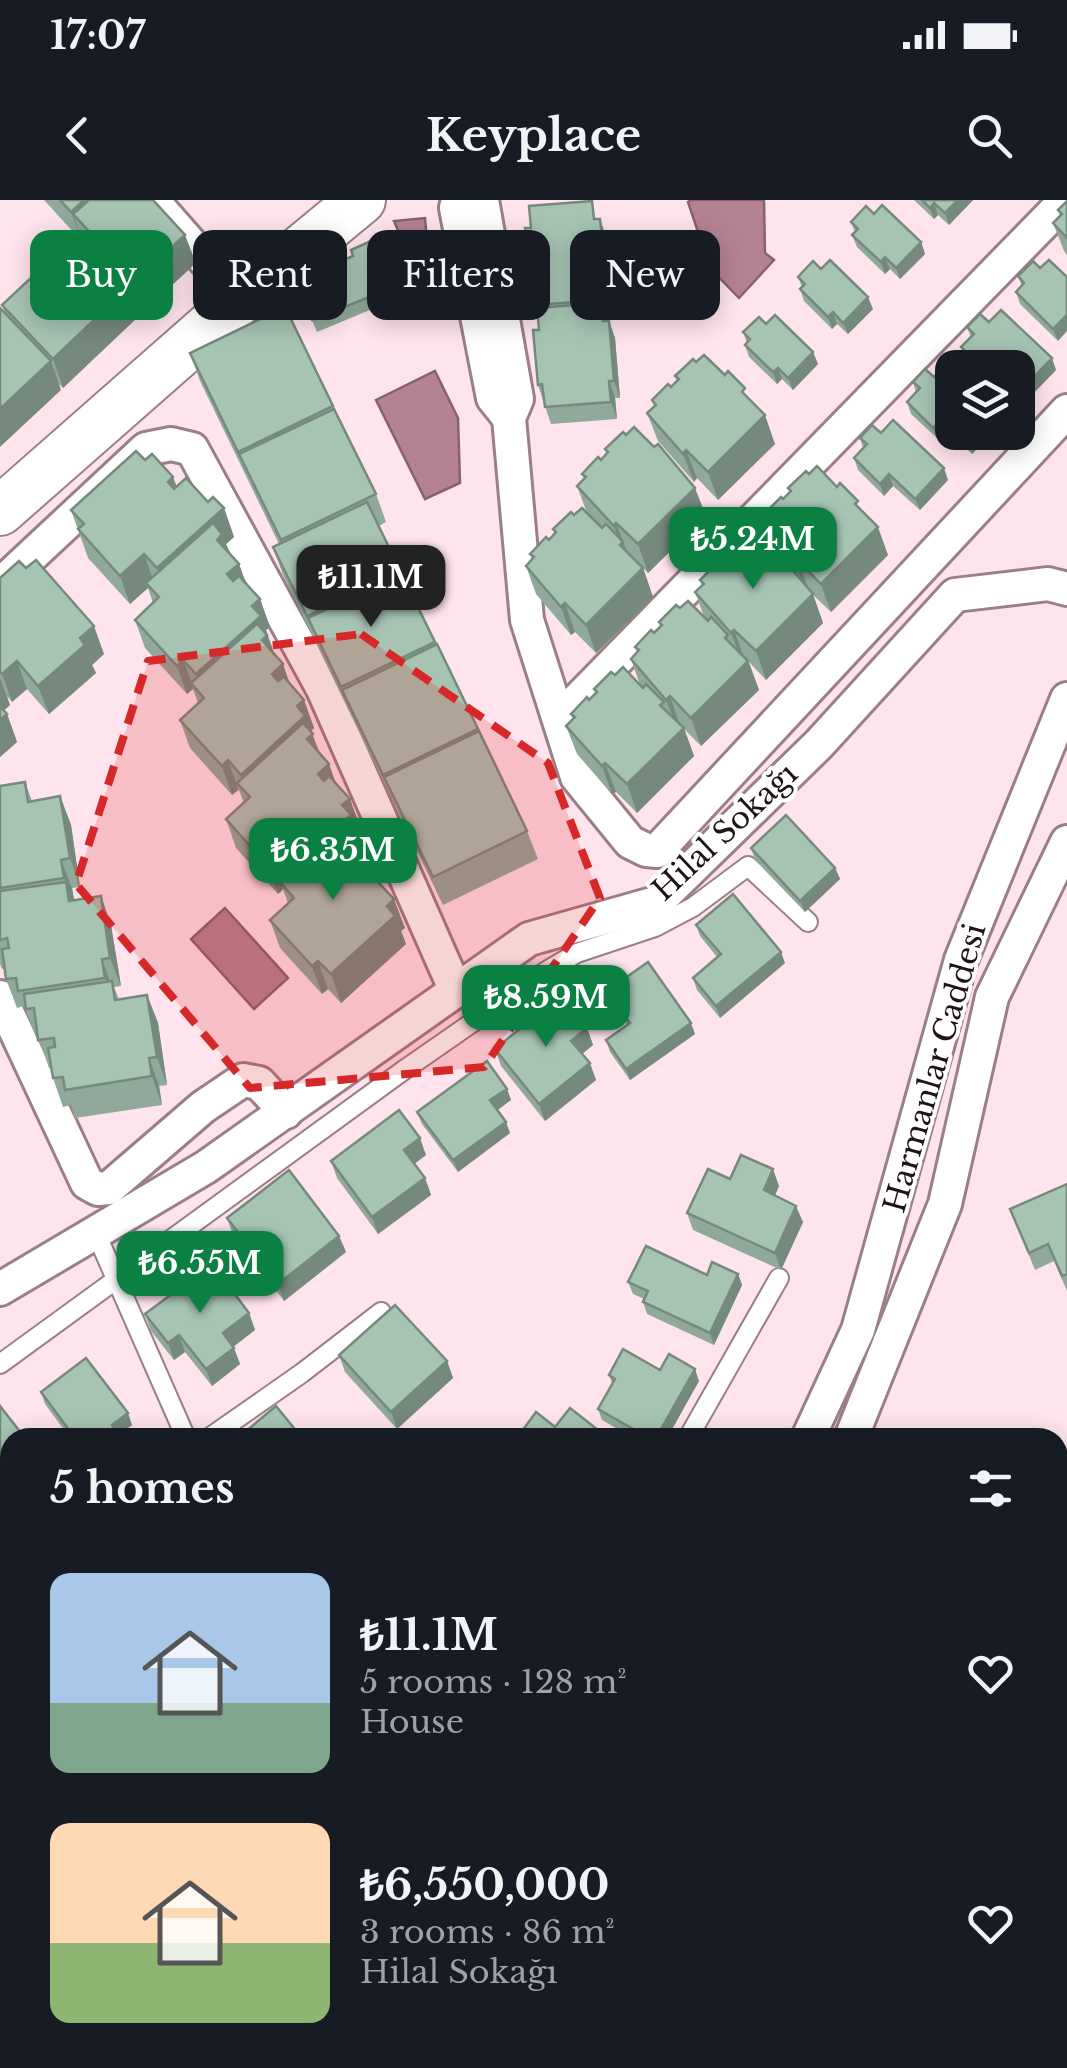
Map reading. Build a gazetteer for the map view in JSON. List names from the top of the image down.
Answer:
{
  "streets": {
    "street": ["Hilal Sokağı", "Harmanlar Caddesi"]
  },
  "page": {
    "status": "17:07",
    "header": "Keyplace",
    "chip": [
      "Buy",
      "Rent",
      "Filters",
      "New"
    ],
    "price": [
      "₺5.24M",
      "₺11.1M",
      "₺6.35M",
      "₺8.59M",
      "₺6.55M"
    ],
    "heading": "5 homes",
    "list": [
      {
        "name": "₺11.1M",
        "note": "5 rooms · 128 m² · House"
      },
      {
        "name": "₺6,550,000",
        "note": "3 rooms · 86 m² · Hilal Sokağı"
      }
    ]
  }
}
